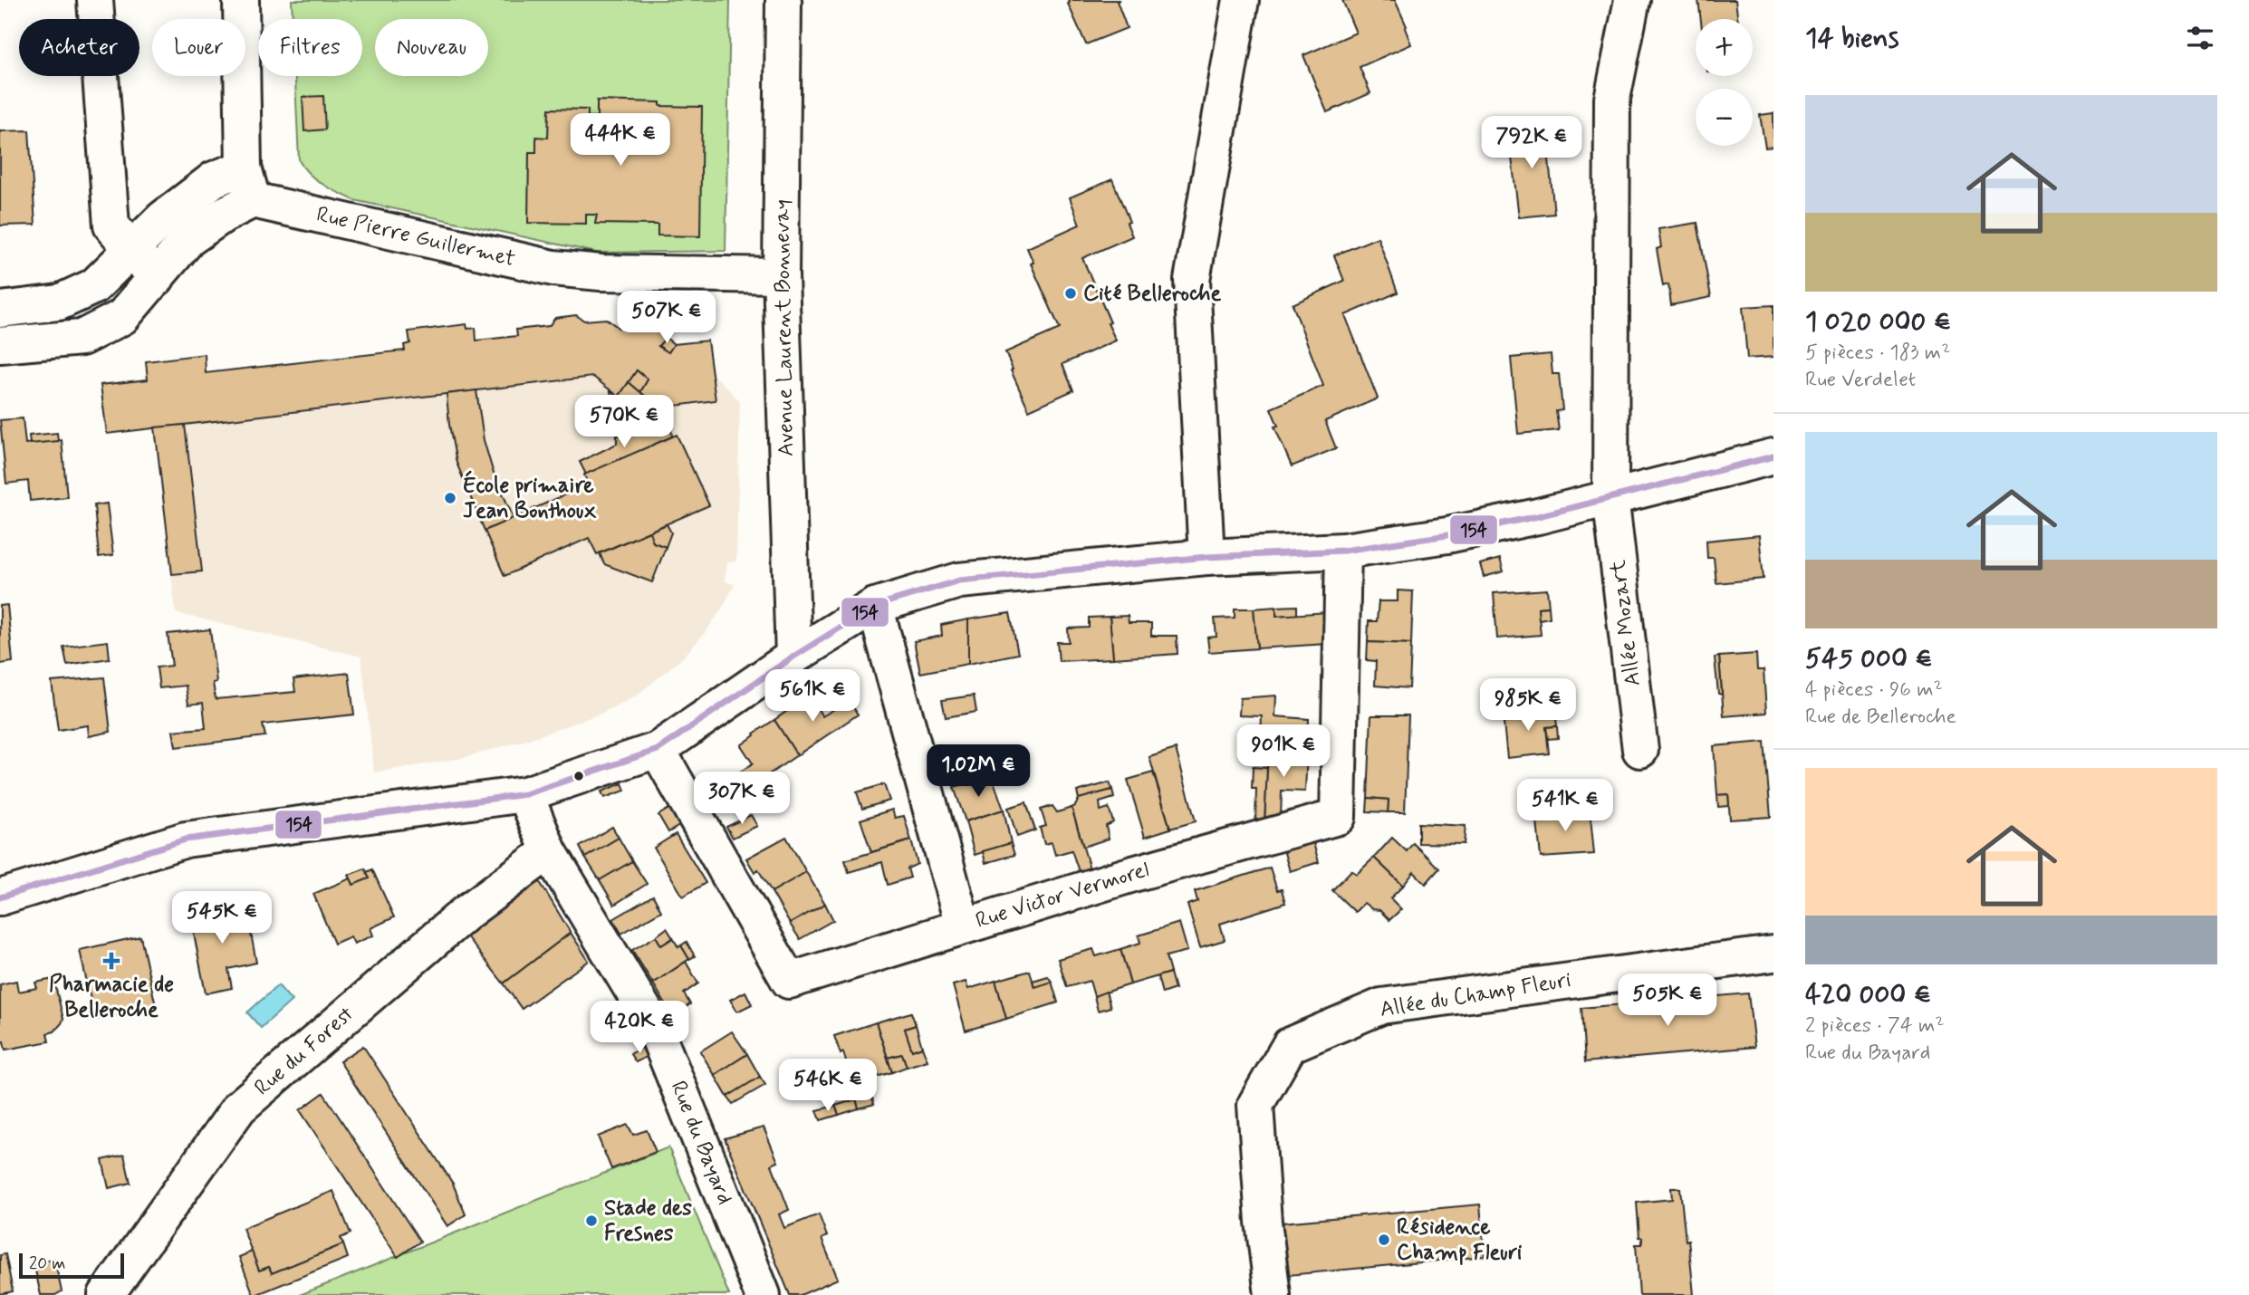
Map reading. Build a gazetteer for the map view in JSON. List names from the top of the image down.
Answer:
{
  "streets": {
    "street": [
      "Rue Pierre Guillermet",
      "Avenue Laurent Bonnevay",
      "Allée Mozart",
      "Rue Victor Vermorel",
      "Allée du Champ Fleuri",
      "Rue du Forest",
      "Rue du Bayard"
    ]
  },
  "crossings": [
    ["Rue Pierre Guillermet", "Avenue Laurent Bonnevay"],
    ["Rue du Forest", "Rue du Bayard"]
  ],
  "places": {
    "other": [
      "Cité Belleroche",
      "École primaire Jean Bonthoux",
      "Stade des Fresnes",
      "Résidence Champ Fleuri"
    ],
    "health": ["Pharmacie de Belleroche"]
  },
  "lines": ["transit line 154"],
  "scale_bar": "20 m",
  "page": {
    "heading": "14 biens",
    "map_buttons": ["+", "−"],
    "chip": [
      "Acheter",
      "Louer",
      "Filtres",
      "Nouveau"
    ],
    "list": [
      {
        "name": "1 020 000 €",
        "note": "5 pièces · 183 m² · Rue Verdelet"
      },
      {
        "name": "545 000 €",
        "note": "4 pièces · 96 m² · Rue de Belleroche"
      },
      {
        "name": "420 000 €",
        "note": "2 pièces · 74 m² · Rue du Bayard"
      }
    ],
    "price": [
      "444K €",
      "792K €",
      "507K €",
      "570K €",
      "561K €",
      "985K €",
      "901K €",
      "1.02M €",
      "307K €",
      "541K €",
      "545K €",
      "505K €",
      "420K €",
      "546K €"
    ],
    "scale": "20 m"
  }
}
